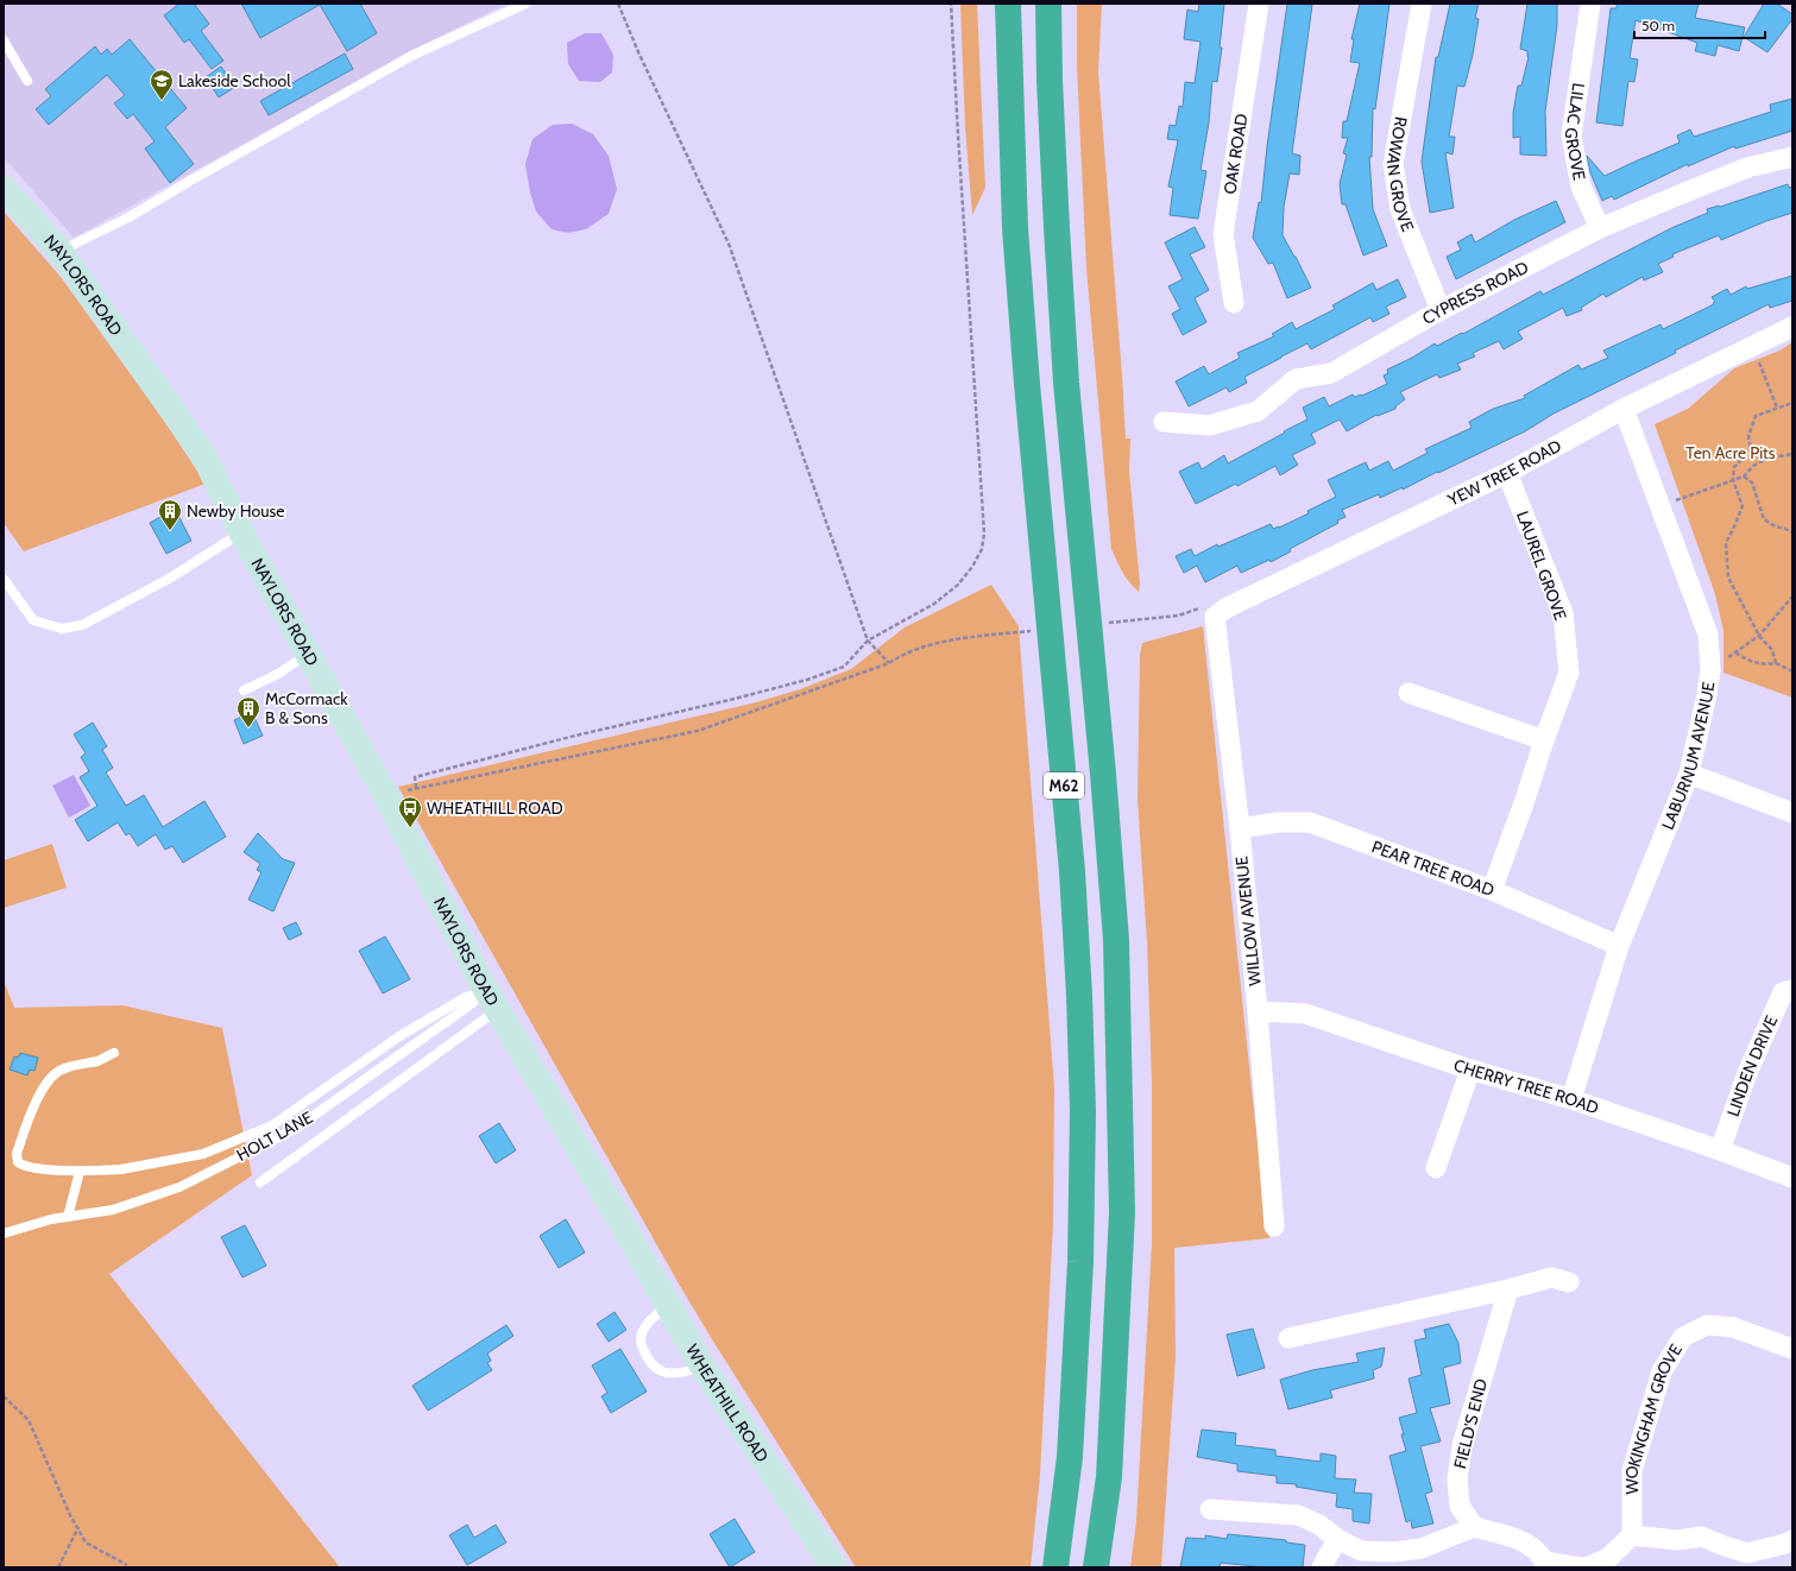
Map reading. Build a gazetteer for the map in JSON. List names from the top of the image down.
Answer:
{
  "streets": {
    "highway": ["M62"],
    "street": [
      "LILAC GROVE",
      "OAK ROAD",
      "ROWAN GROVE",
      "NAYLORS ROAD",
      "CYPRESS ROAD",
      "YEW TREE ROAD",
      "LAUREL GROVE",
      "LABURNUM AVENUE",
      "PEAR TREE ROAD",
      "WILLOW AVENUE",
      "LINDEN DRIVE",
      "CHERRY TREE ROAD",
      "WHEATHILL ROAD",
      "WOKINGHAM GROVE",
      "FIELD'S END"
    ],
    "lane": ["HOLT LANE"]
  },
  "crossings": [
    ["LILAC GROVE", "CYPRESS ROAD"],
    ["ROWAN GROVE", "CYPRESS ROAD"],
    ["NAYLORS ROAD", "HOLT LANE"],
    ["NAYLORS ROAD", "WHEATHILL ROAD"],
    ["YEW TREE ROAD", "LAUREL GROVE"],
    ["YEW TREE ROAD", "LABURNUM AVENUE"],
    ["YEW TREE ROAD", "WILLOW AVENUE"],
    ["LAUREL GROVE", "PEAR TREE ROAD"],
    ["LABURNUM AVENUE", "PEAR TREE ROAD"],
    ["LABURNUM AVENUE", "CHERRY TREE ROAD"],
    ["PEAR TREE ROAD", "WILLOW AVENUE"],
    ["WILLOW AVENUE", "CHERRY TREE ROAD"],
    ["LINDEN DRIVE", "CHERRY TREE ROAD"]
  ],
  "parks": ["Ten Acre Pits"],
  "places": {
    "school or university": ["Lakeside School"],
    "building": ["Newby House", "McCormack B & Sons"],
    "bus stop": ["WHEATHILL ROAD"]
  },
  "scale_bar": "50 m"
}
